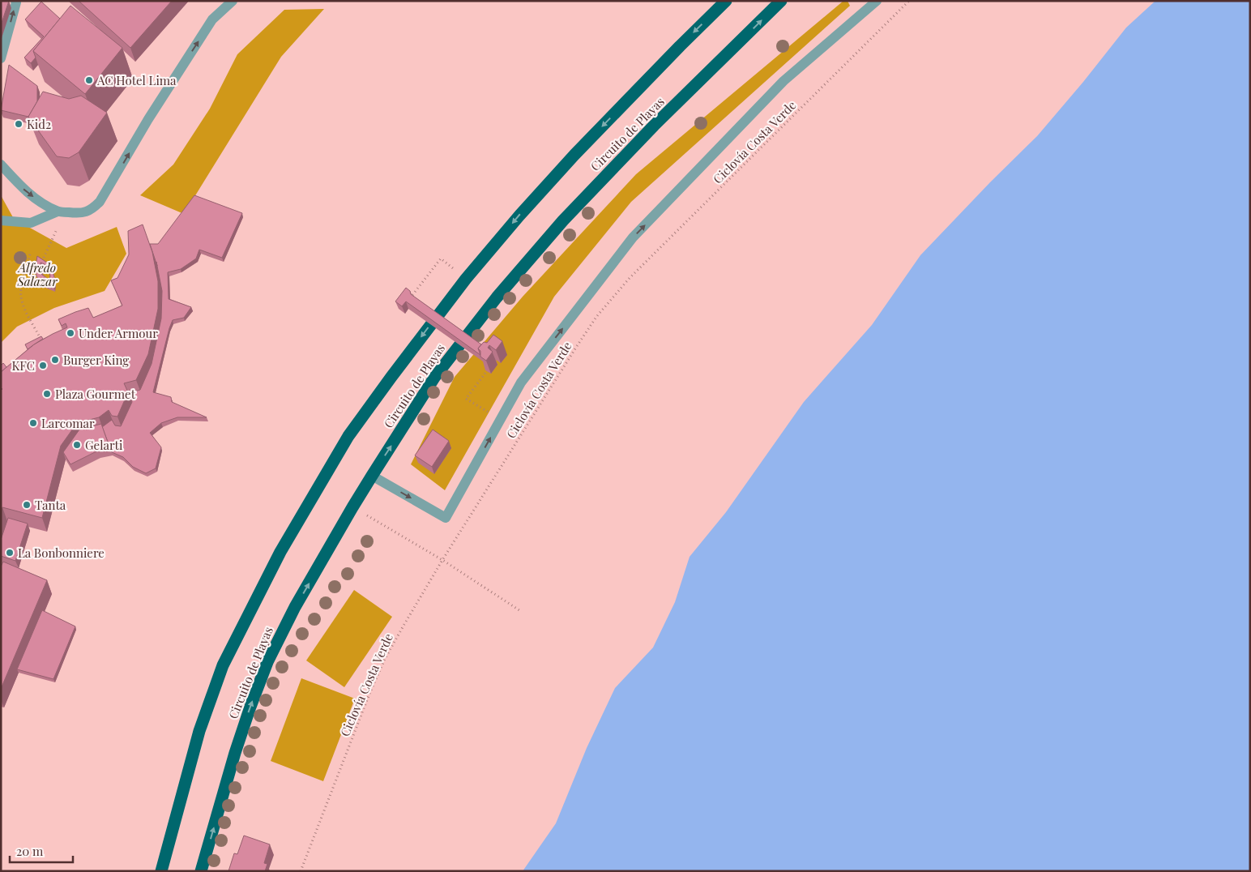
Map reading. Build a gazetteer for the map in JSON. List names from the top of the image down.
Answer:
{
  "streets": {
    "highway": ["Circuito de Playas"],
    "path": ["Ciclovía Costa Verde"]
  },
  "parks": ["Alfredo Salazar"],
  "places": [
    "AC Hotel Lima",
    "Kid2",
    "Under Armour",
    "Burger King",
    "KFC",
    "Plaza Gourmet",
    "Larcomar",
    "Gelarti",
    "Tanta",
    "La Bonbonniere"
  ],
  "scale_bar": "20 m"
}
